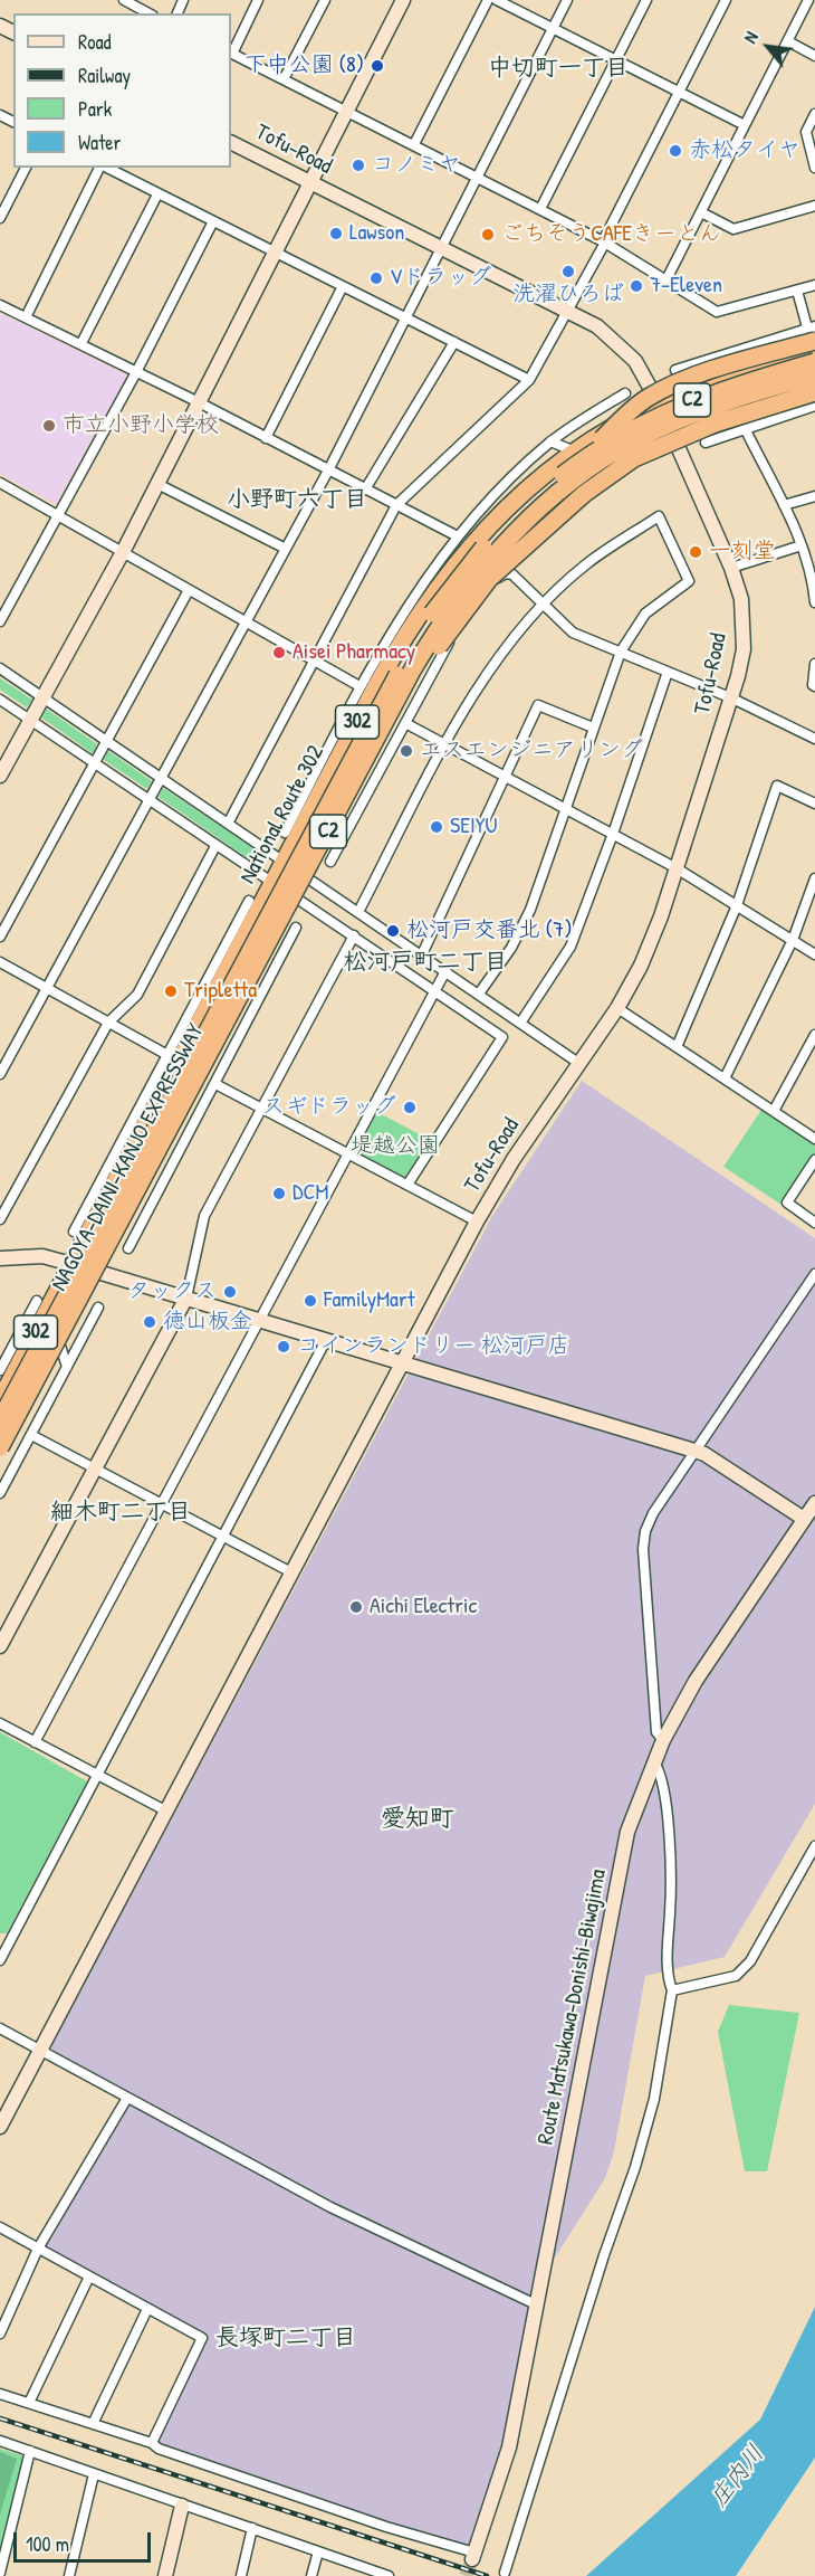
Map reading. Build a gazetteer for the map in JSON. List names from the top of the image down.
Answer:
{
  "streets": {
    "highway": [
      "C2",
      "302",
      "National Route 302",
      "NAGOYA-DAINI-KANJO EXPRESSWAY"
    ],
    "street": ["Tofu-Road", "Route Matsukawa-Donishi-Biwajima"]
  },
  "crossings": [
    ["Tofu-Road", "National Route 302"],
    ["National Route 302", "NAGOYA-DAINI-KANJO EXPRESSWAY"]
  ],
  "districts": [
    "中切町一丁目",
    "小野町六丁目",
    "松河戸町二丁目",
    "細木町二丁目",
    "愛知町",
    "長塚町二丁目"
  ],
  "water": ["庄内川"],
  "parks": ["堤越公園"],
  "places": [
    "下中公園 (8)",
    "赤松タイヤ",
    "コノミヤ",
    "Lawson",
    "ごちそうCAFEきーとん",
    "洗濯ひろば",
    "Vドラッグ",
    "7-Eleven",
    "市立小野小学校",
    "一刻堂",
    "Aisei Pharmacy",
    "エスエンジニアリング",
    "SEIYU",
    "松河戸交番北 (7)",
    "Tripletta",
    "スギドラッグ",
    "DCM",
    "タックス",
    "FamilyMart",
    "徳山板金",
    "コインランドリー 松河戸店",
    "Aichi Electric"
  ],
  "legend": [
    "Road",
    "Railway",
    "Park",
    "Water"
  ],
  "scale_bar": "100 m",
  "north": "top left"
}
